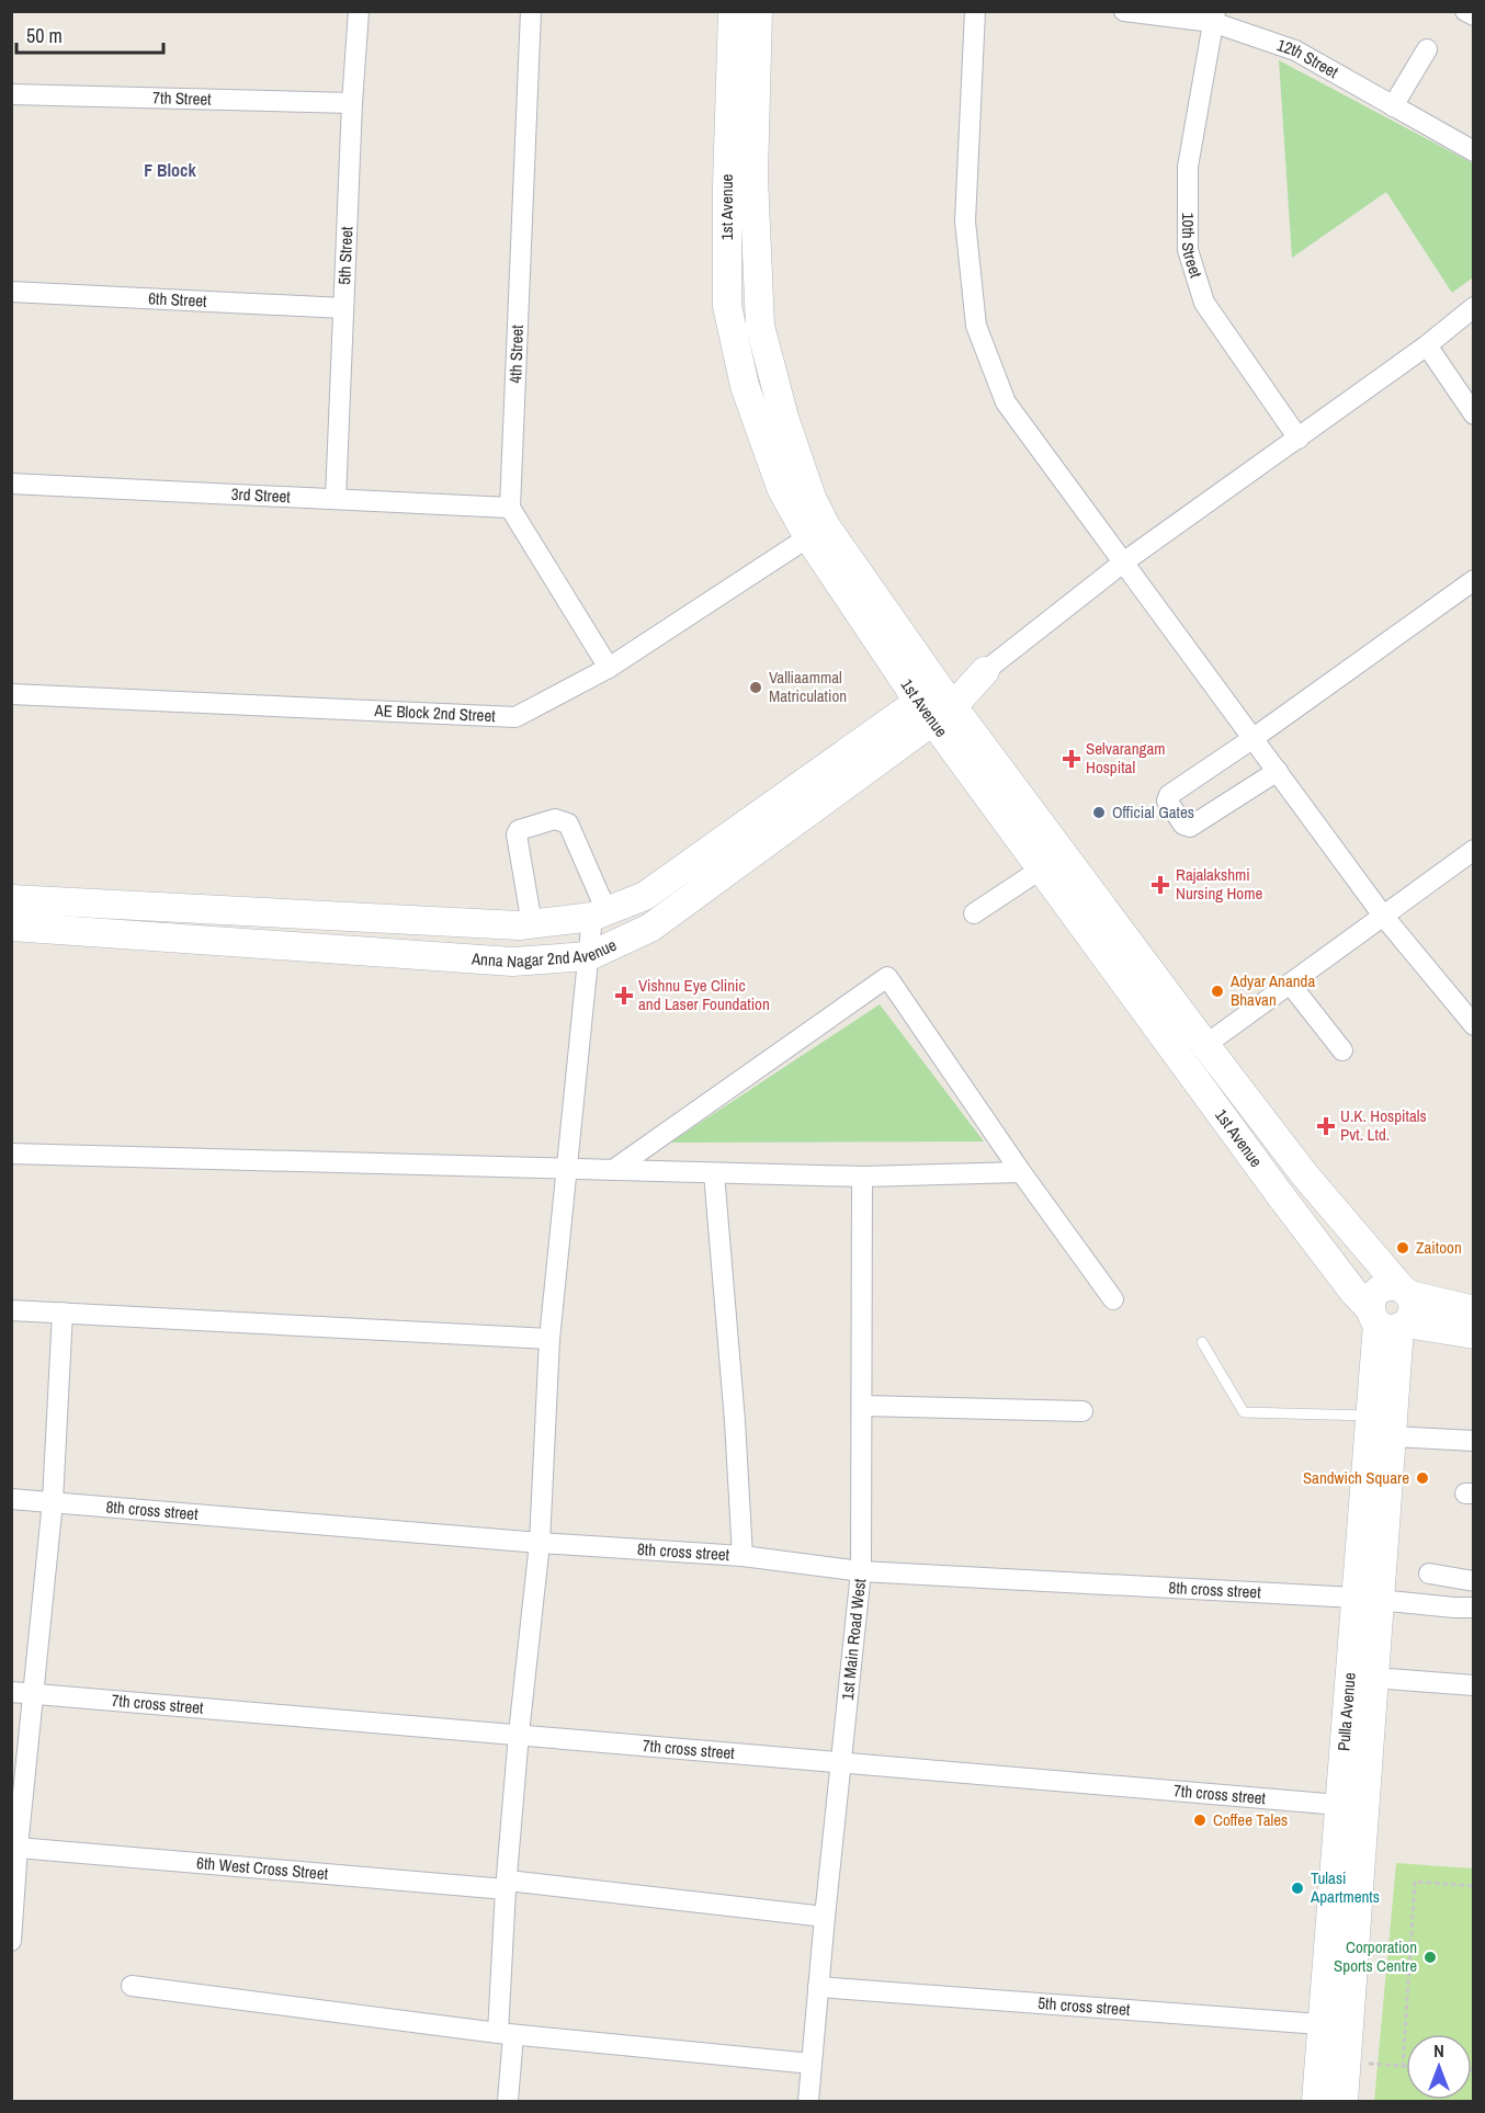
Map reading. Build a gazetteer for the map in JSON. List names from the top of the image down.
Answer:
{
  "streets": {
    "main road": ["1st Avenue", "Anna Nagar 2nd Avenue", "Pulla Avenue"],
    "street": [
      "12th Street",
      "7th Street",
      "10th Street",
      "5th Street",
      "6th Street",
      "4th Street",
      "3rd Street",
      "AE Block 2nd Street",
      "8th cross street",
      "1st Main Road West",
      "7th cross street",
      "6th West Cross Street",
      "5th cross street"
    ]
  },
  "crossings": [
    ["12th Street", "10th Street"],
    ["7th Street", "5th Street"],
    ["1st Avenue", "AE Block 2nd Street"],
    ["1st Avenue", "Anna Nagar 2nd Avenue"],
    ["1st Avenue", "Pulla Avenue"],
    ["5th Street", "6th Street"],
    ["5th Street", "3rd Street"],
    ["4th Street", "3rd Street"],
    ["8th cross street", "1st Main Road West"],
    ["8th cross street", "Pulla Avenue"],
    ["1st Main Road West", "7th cross street"],
    ["1st Main Road West", "6th West Cross Street"],
    ["1st Main Road West", "5th cross street"],
    ["7th cross street", "Pulla Avenue"],
    ["Pulla Avenue", "5th cross street"]
  ],
  "districts": ["F Block"],
  "places": {
    "other": [
      "Valliaammal Matriculation",
      "Official Gates",
      "Adyar Ananda Bhavan",
      "Zaitoon",
      "Sandwich Square",
      "Coffee Tales",
      "Tulasi Apartments",
      "Corporation Sports Centre"
    ],
    "health": [
      "Selvarangam Hospital",
      "Rajalakshmi Nursing Home",
      "Vishnu Eye Clinic and Laser Foundation",
      "U.K. Hospitals Pvt. Ltd."
    ]
  },
  "scale_bar": "50 m",
  "north": "top"
}
